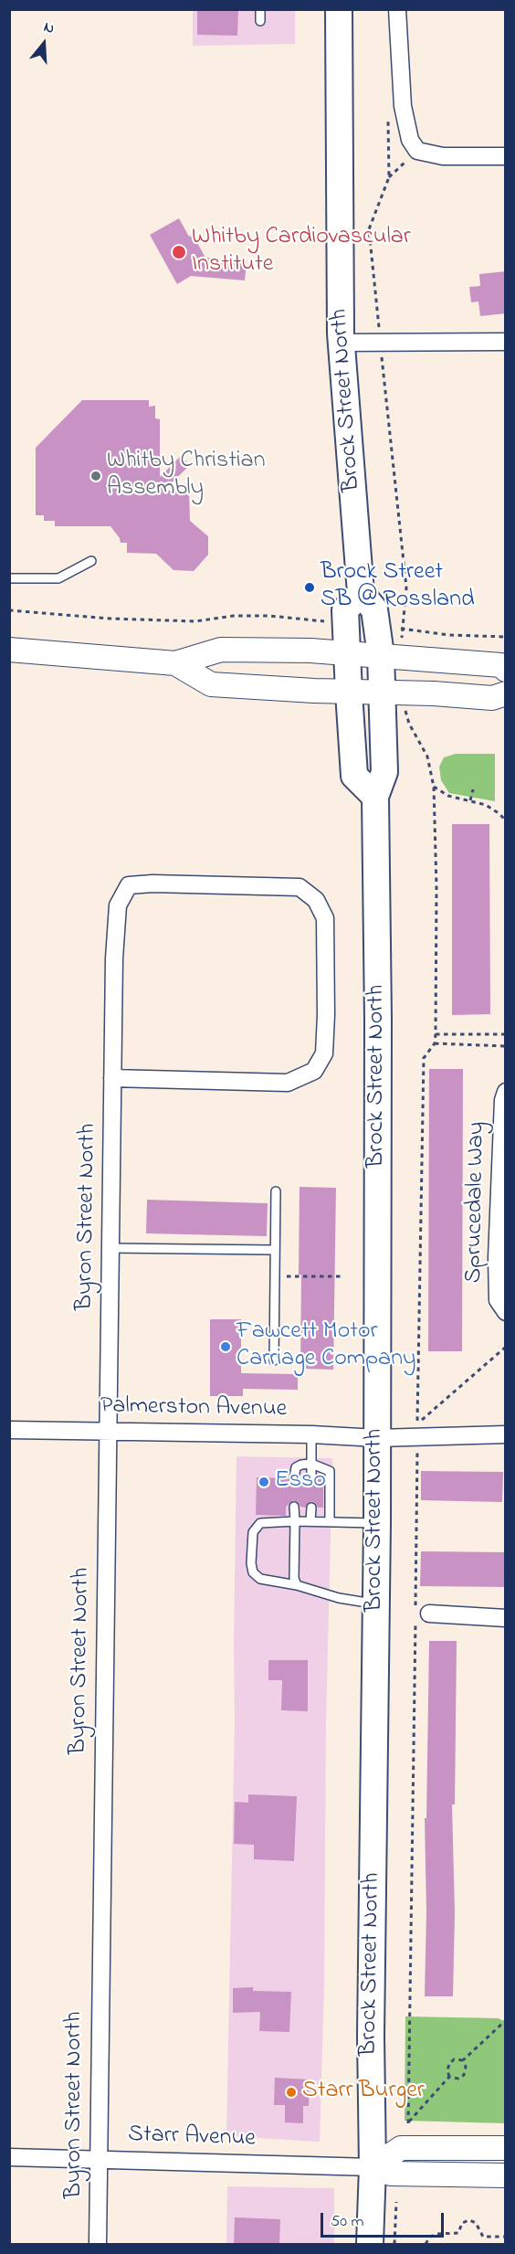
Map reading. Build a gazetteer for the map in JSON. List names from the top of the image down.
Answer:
{
  "streets": {
    "main road": ["Brock Street North"],
    "street": [
      "Sprucedale Way",
      "Byron Street North",
      "Palmerston Avenue",
      "Starr Avenue"
    ]
  },
  "crossings": [
    ["Brock Street North", "Palmerston Avenue"],
    ["Brock Street North", "Starr Avenue"],
    ["Byron Street North", "Palmerston Avenue"],
    ["Byron Street North", "Starr Avenue"]
  ],
  "places": [
    "Whitby Cardiovascular Institute",
    "Whitby Christian Assembly",
    "Brock Street SB @ Rossland",
    "Fawcett Motor Carriage Company",
    "Esso",
    "Starr Burger"
  ],
  "scale_bar": "50 m",
  "north": "top"
}
